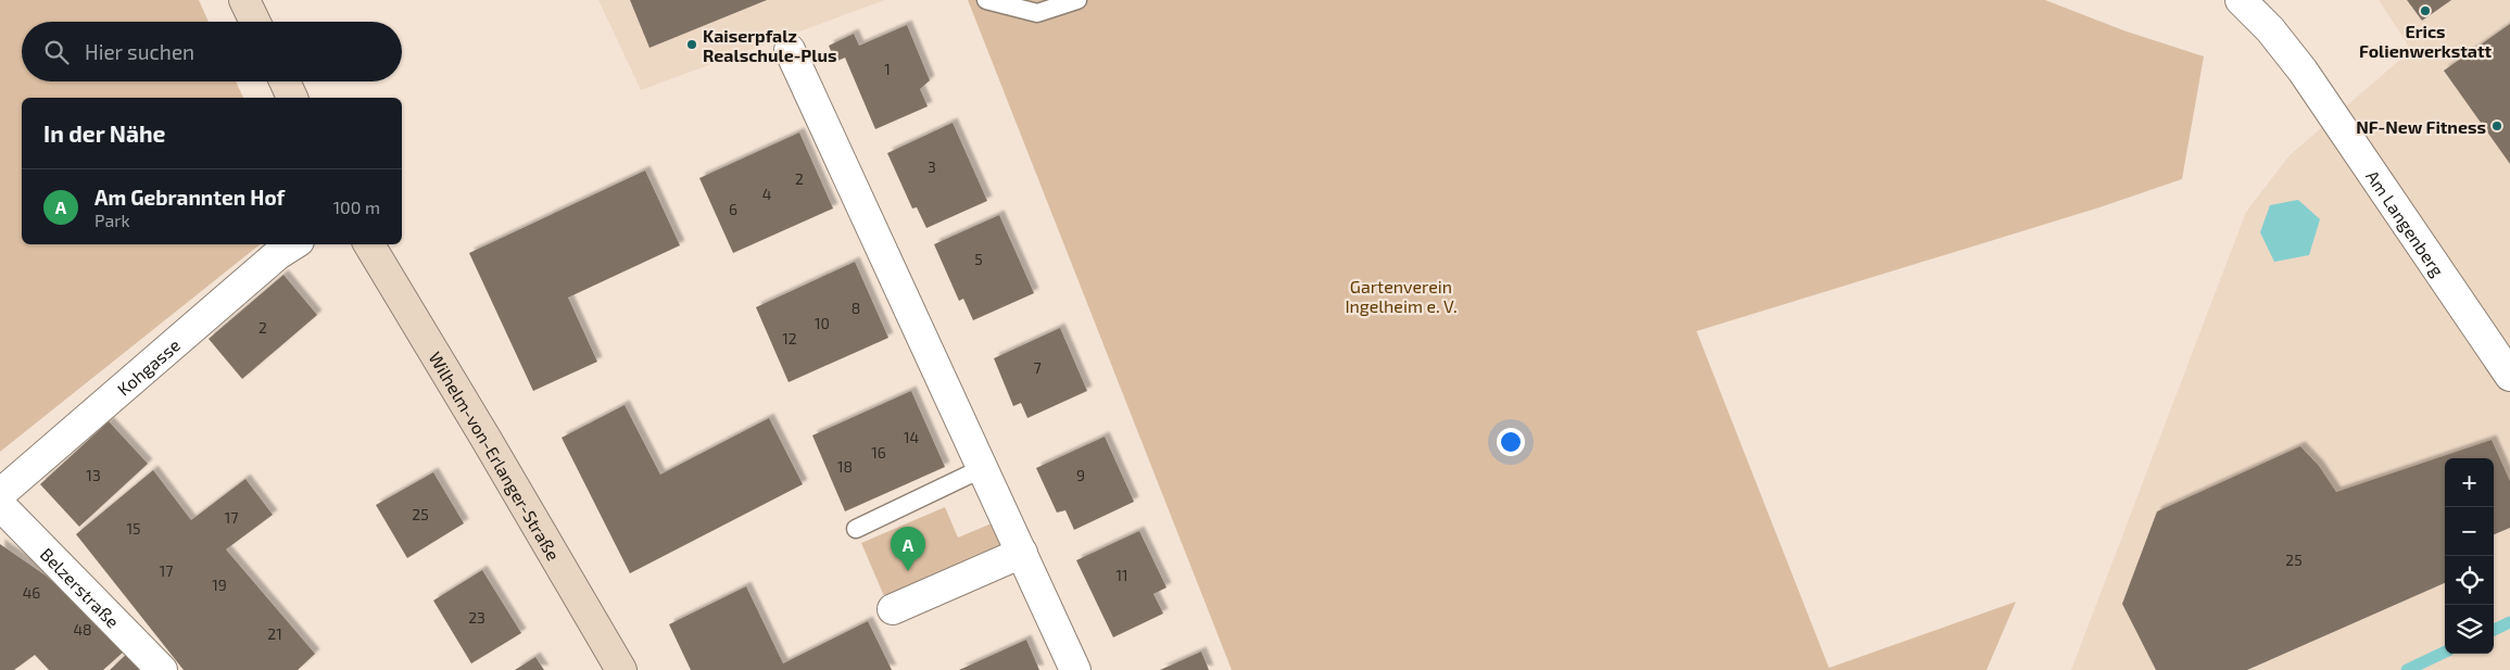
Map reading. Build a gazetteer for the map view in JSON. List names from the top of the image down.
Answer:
{
  "streets": {
    "main road": ["Wilhelm-von-Erlanger-Straße"],
    "street": ["Am Langenberg", "Kohgasse", "Belzerstraße"]
  },
  "parks": ["Gartenverein Ingelheim e. V."],
  "places": ["Erics Folienwerkstatt", "Kaiserpfalz Realschule-Plus", "NF-New Fitness"],
  "house_numbers": [
    "1",
    "3",
    "2",
    "4",
    "6",
    "5",
    "8",
    "10",
    "2",
    "12",
    "7",
    "14",
    "16",
    "18",
    "13",
    "9",
    "25",
    "17",
    "15",
    "25",
    "17",
    "11",
    "19",
    "46",
    "23",
    "48",
    "21"
  ],
  "page": {
    "search": "Hier suchen",
    "heading": "In der Nähe",
    "list": [
      {
        "mark": "A",
        "name": "Am Gebrannten Hof",
        "note": "Park",
        "value": "100 m"
      }
    ],
    "map_buttons": ["+", "−"],
    "pins": "A"
  }
}
